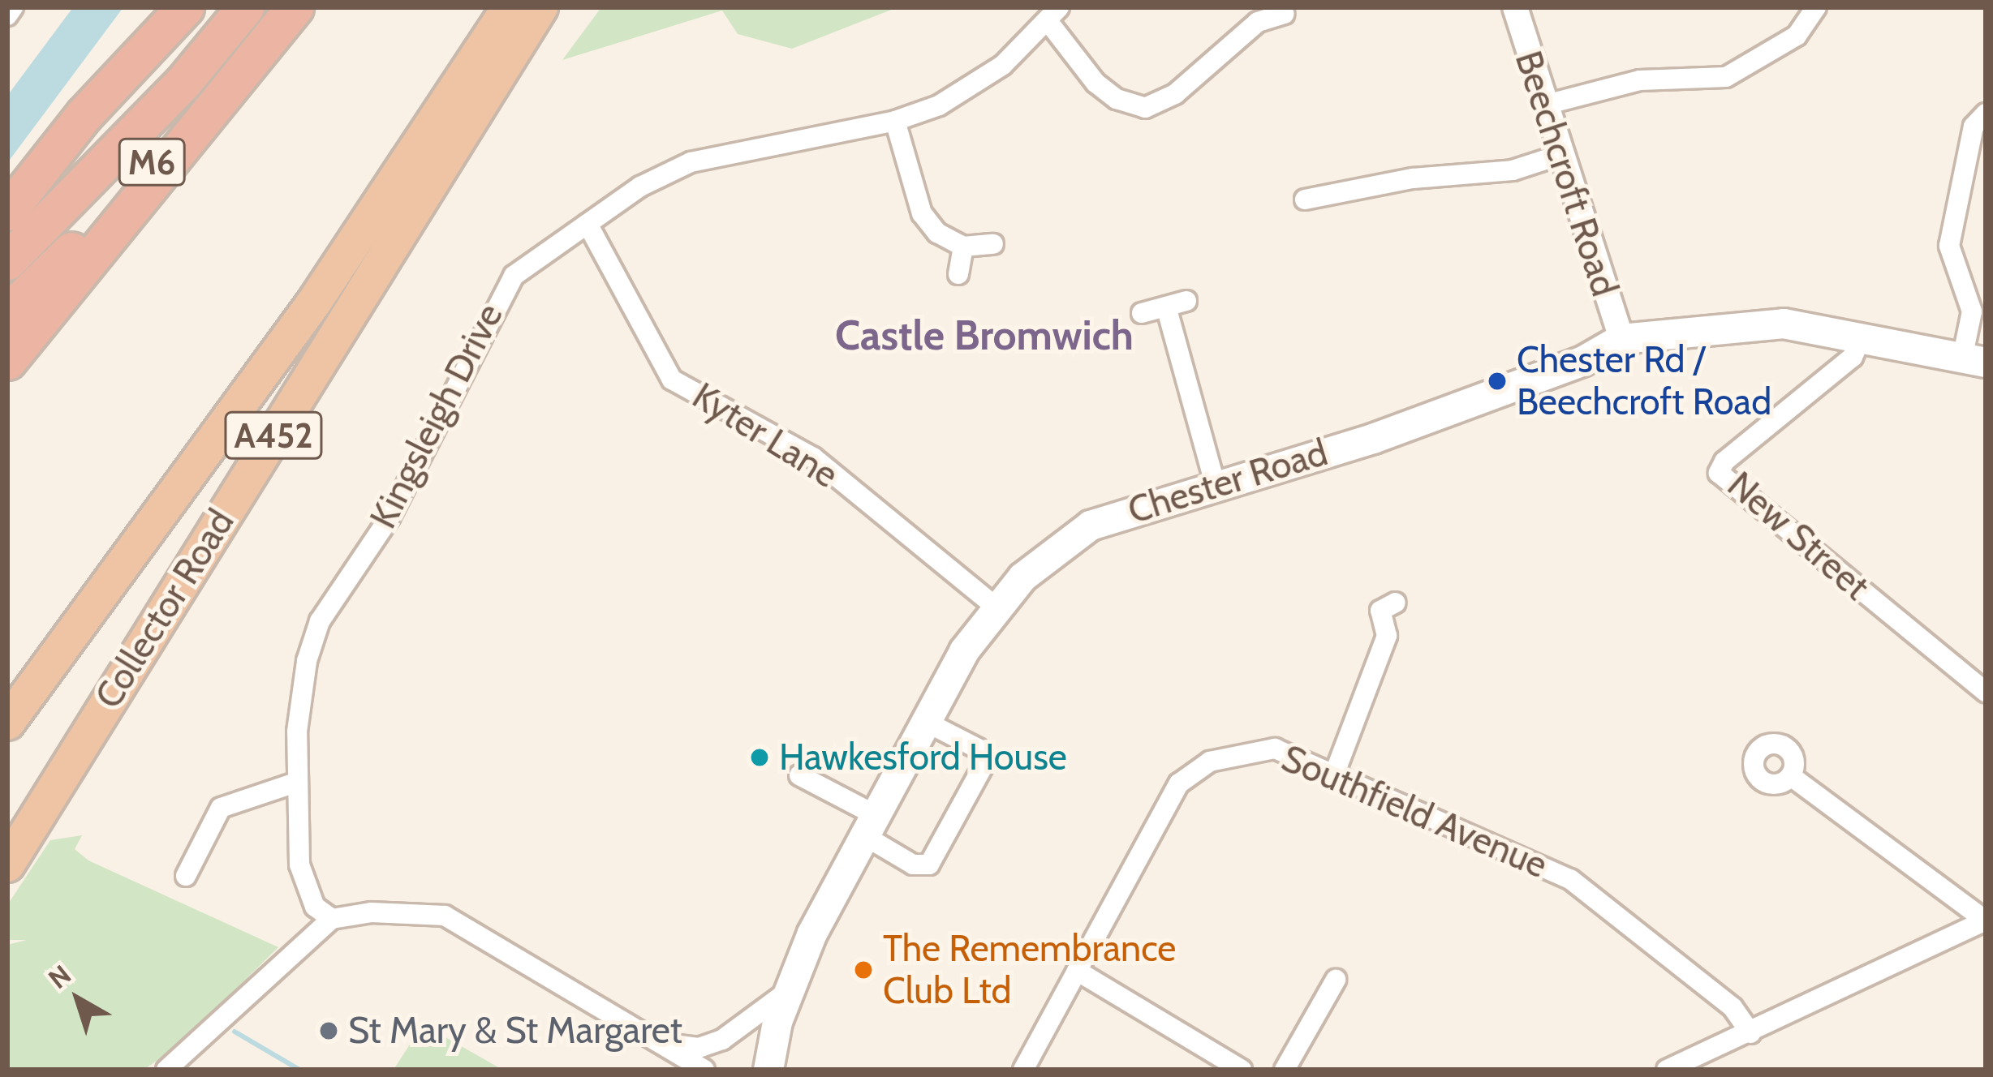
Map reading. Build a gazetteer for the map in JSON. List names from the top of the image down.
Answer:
{
  "streets": {
    "highway": ["M6", "A452", "Collector Road"],
    "main road": ["Chester Road"],
    "street": [
      "Beechcroft Road",
      "Kingsleigh Drive",
      "Kyter Lane",
      "New Street",
      "Southfield Avenue"
    ]
  },
  "crossings": [
    ["Beechcroft Road", "Chester Road"],
    ["Kingsleigh Drive", "Kyter Lane"],
    ["Kyter Lane", "Chester Road"],
    ["Chester Road", "New Street"]
  ],
  "districts": ["Castle Bromwich"],
  "places": [
    "Chester Rd / Beechcroft Road",
    "Hawkesford House",
    "The Remembrance Club Ltd",
    "St Mary & St Margaret"
  ],
  "north": "top left"
}
